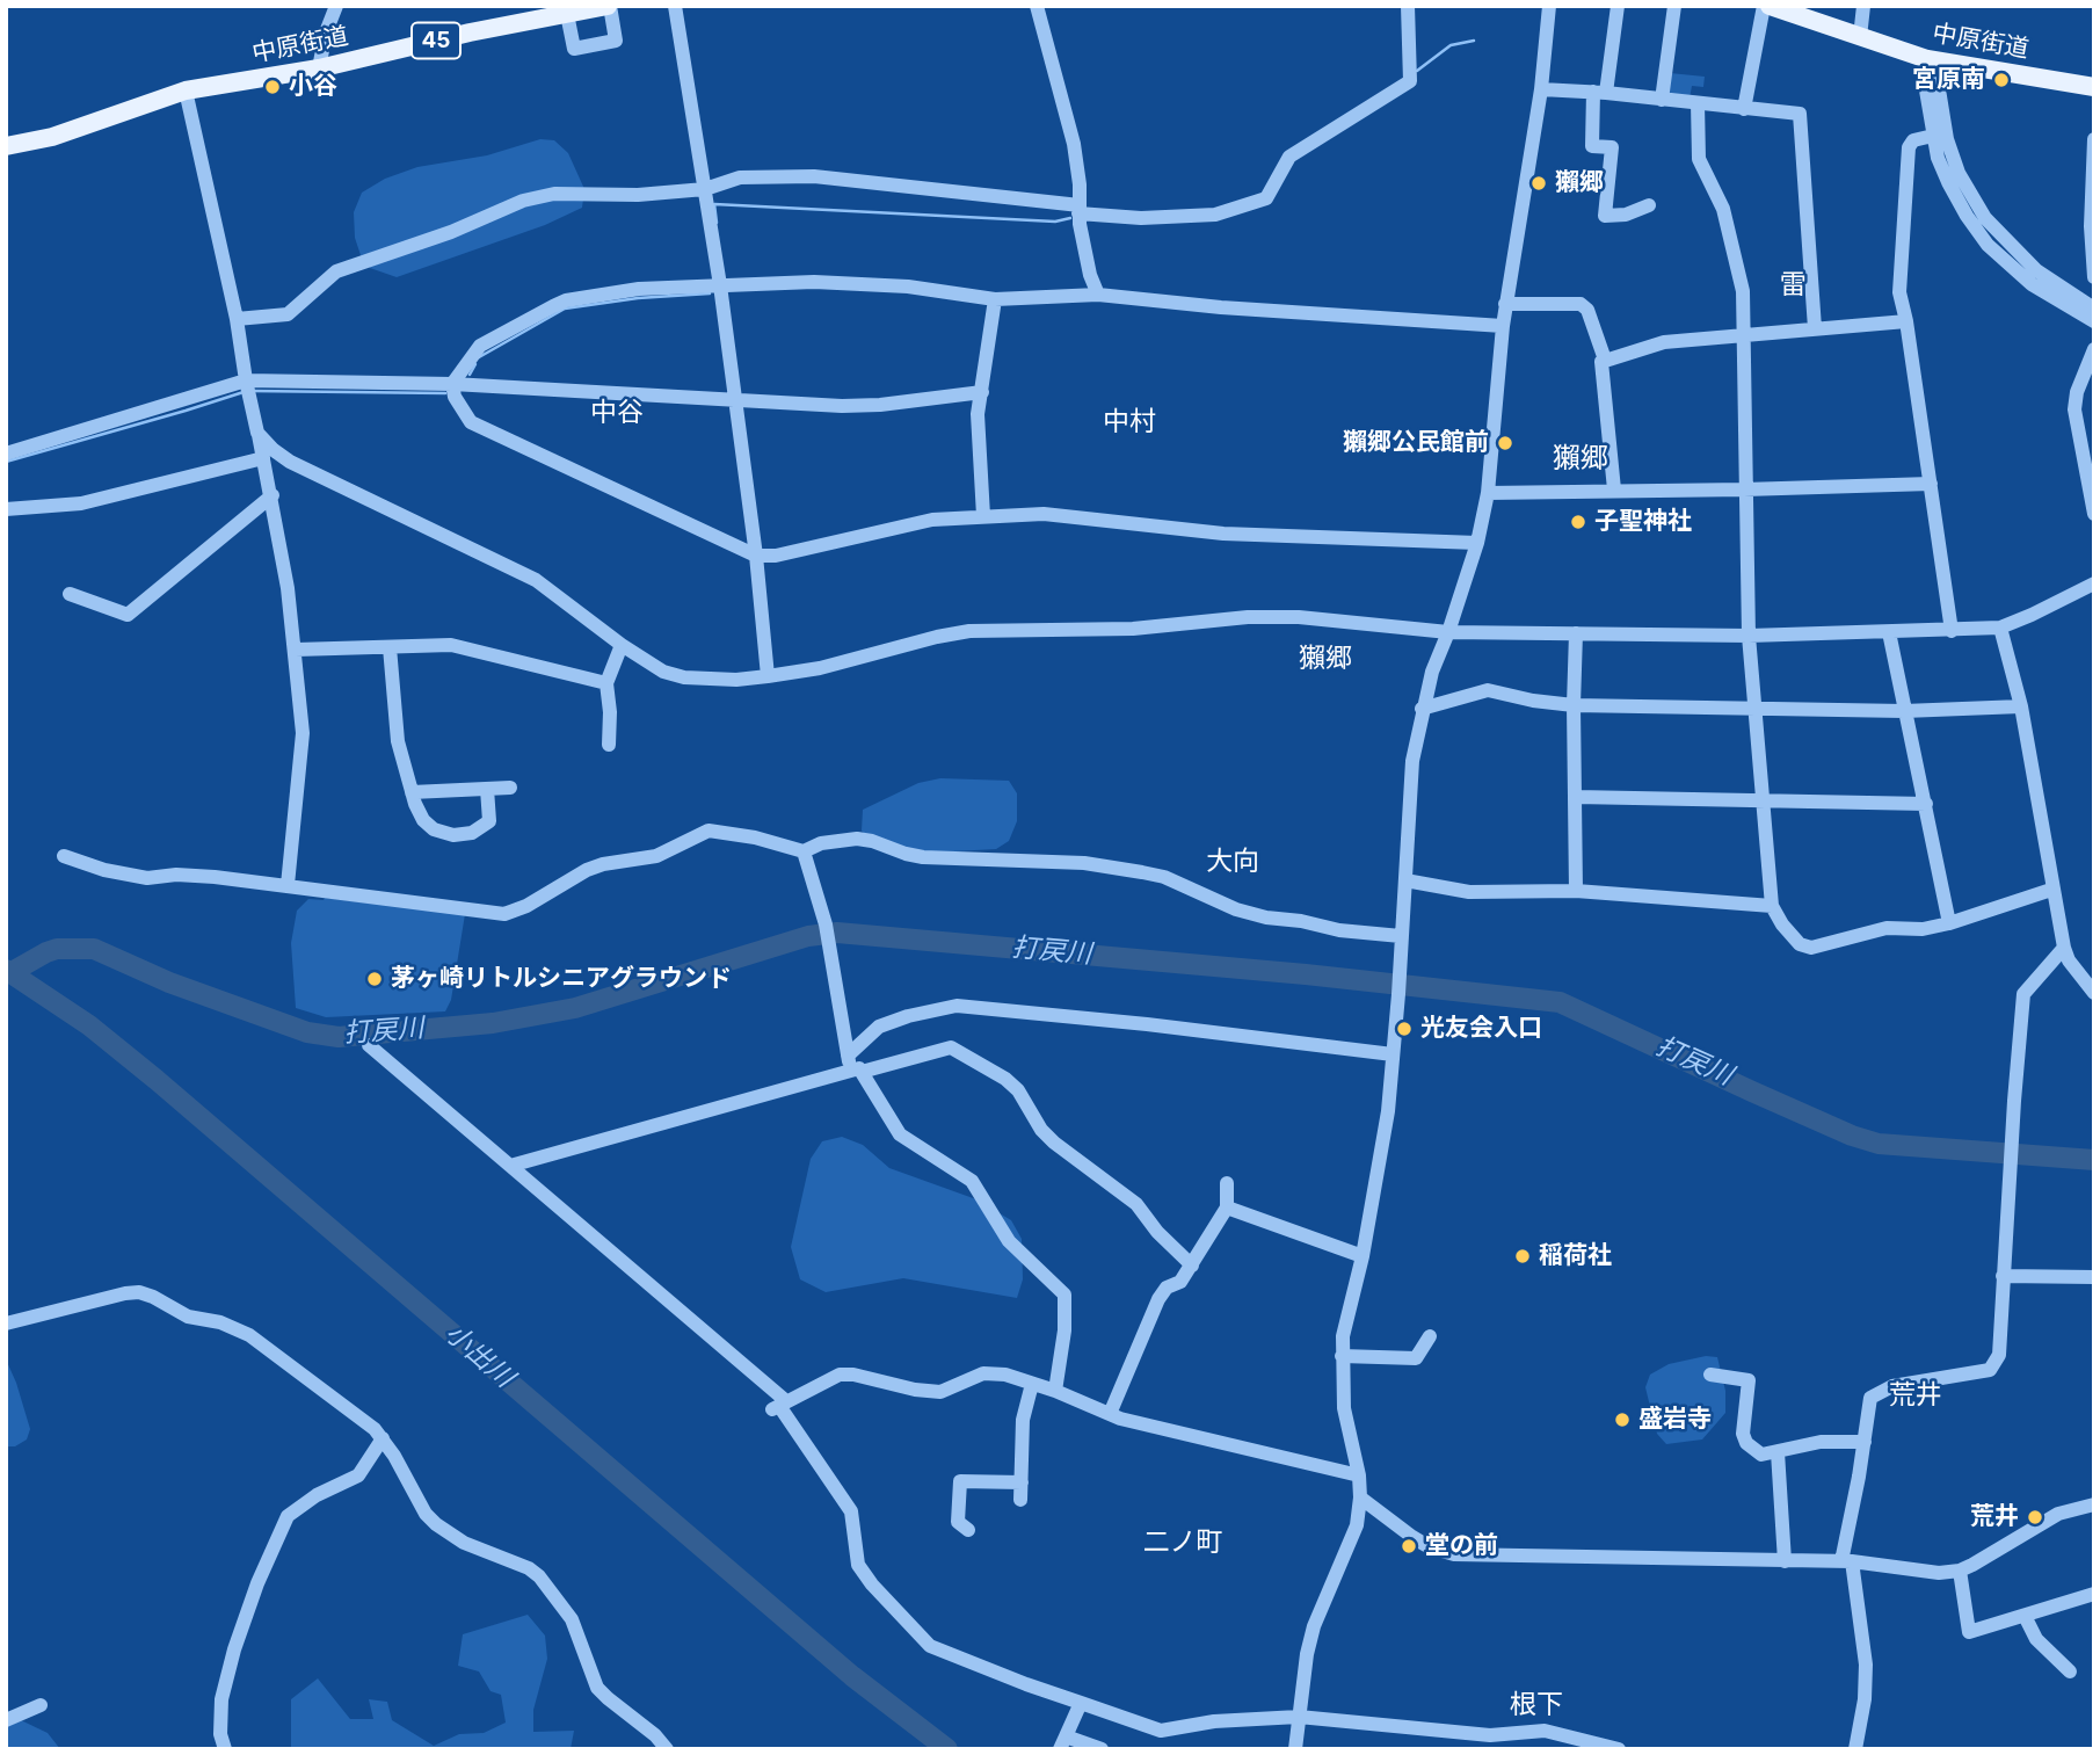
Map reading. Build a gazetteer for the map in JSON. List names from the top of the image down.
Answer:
{
  "streets": {
    "main road": ["45", "中原街道"]
  },
  "districts": [
    "雷",
    "中谷",
    "中村",
    "獺郷",
    "獺郷",
    "大向",
    "荒井",
    "二ノ町",
    "根下"
  ],
  "water": ["打戻川", "小出川"],
  "places": [
    "宮原南",
    "小谷",
    "獺郷",
    "獺郷公民館前",
    "子聖神社",
    "茅ヶ崎リトルシニアグラウンド",
    "光友会入口",
    "稲荷社",
    "盛岩寺",
    "荒井",
    "堂の前"
  ]
}
